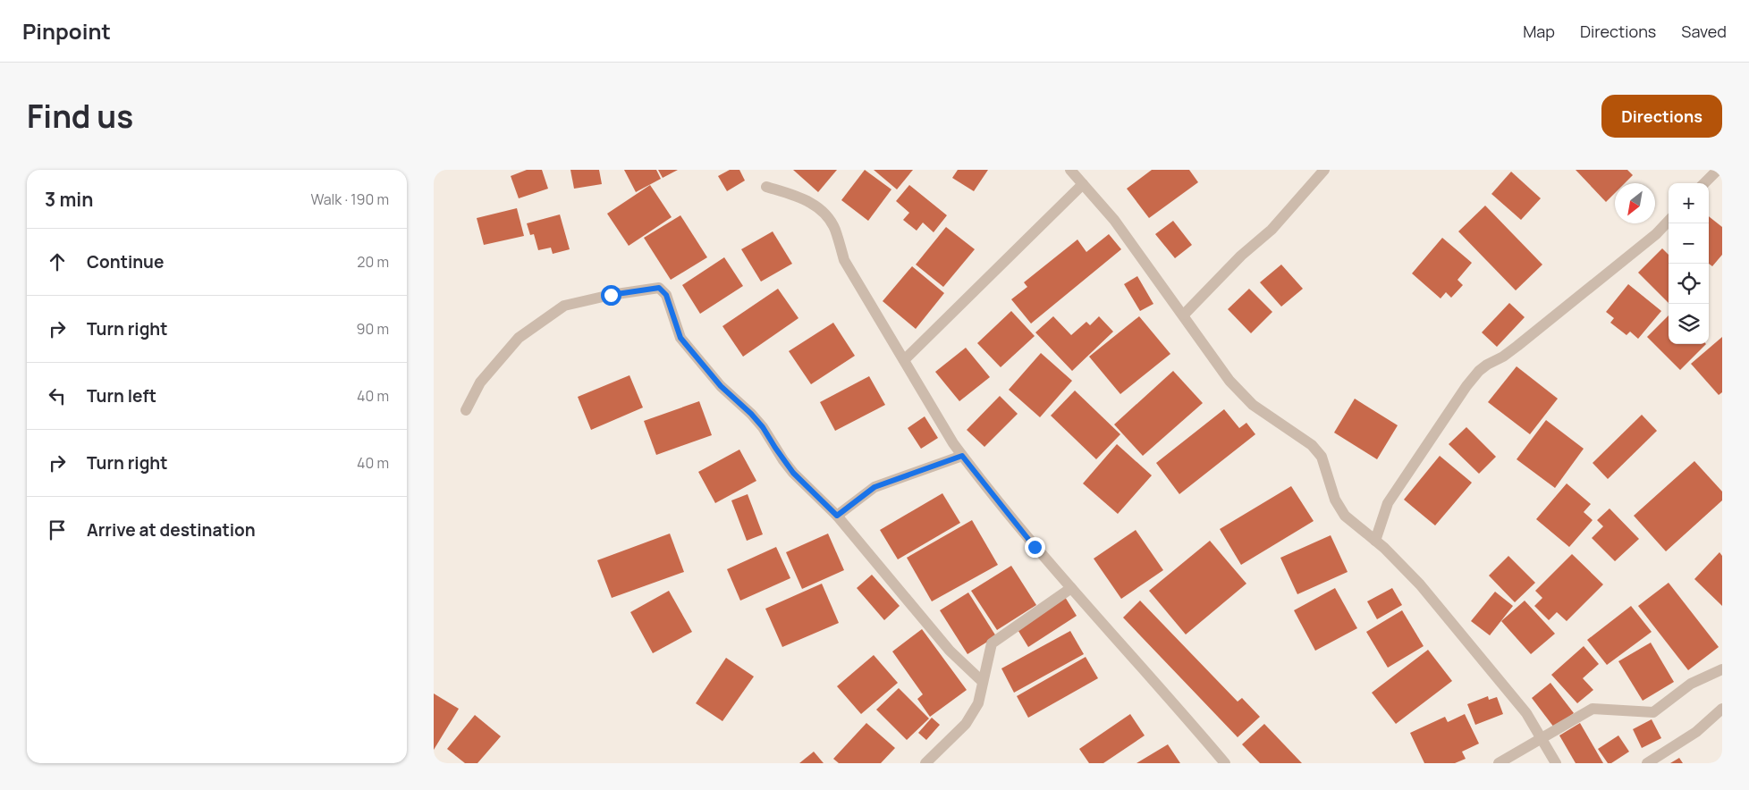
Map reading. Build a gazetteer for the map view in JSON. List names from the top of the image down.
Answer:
{
  "north": "bottom left",
  "page": {
    "header": "Pinpoint",
    "nav": ["Map", "Directions", "Saved"],
    "title": "Find us",
    "buttons": "Directions",
    "heading": ["3 min", "Walk · 190 m"],
    "map_buttons": ["+", "−"],
    "list": [
      ["Continue", "20 m"],
      ["Turn right", "90 m"],
      ["Turn left", "40 m"],
      ["Turn right", "40 m"],
      "Arrive at destination"
    ]
  }
}
